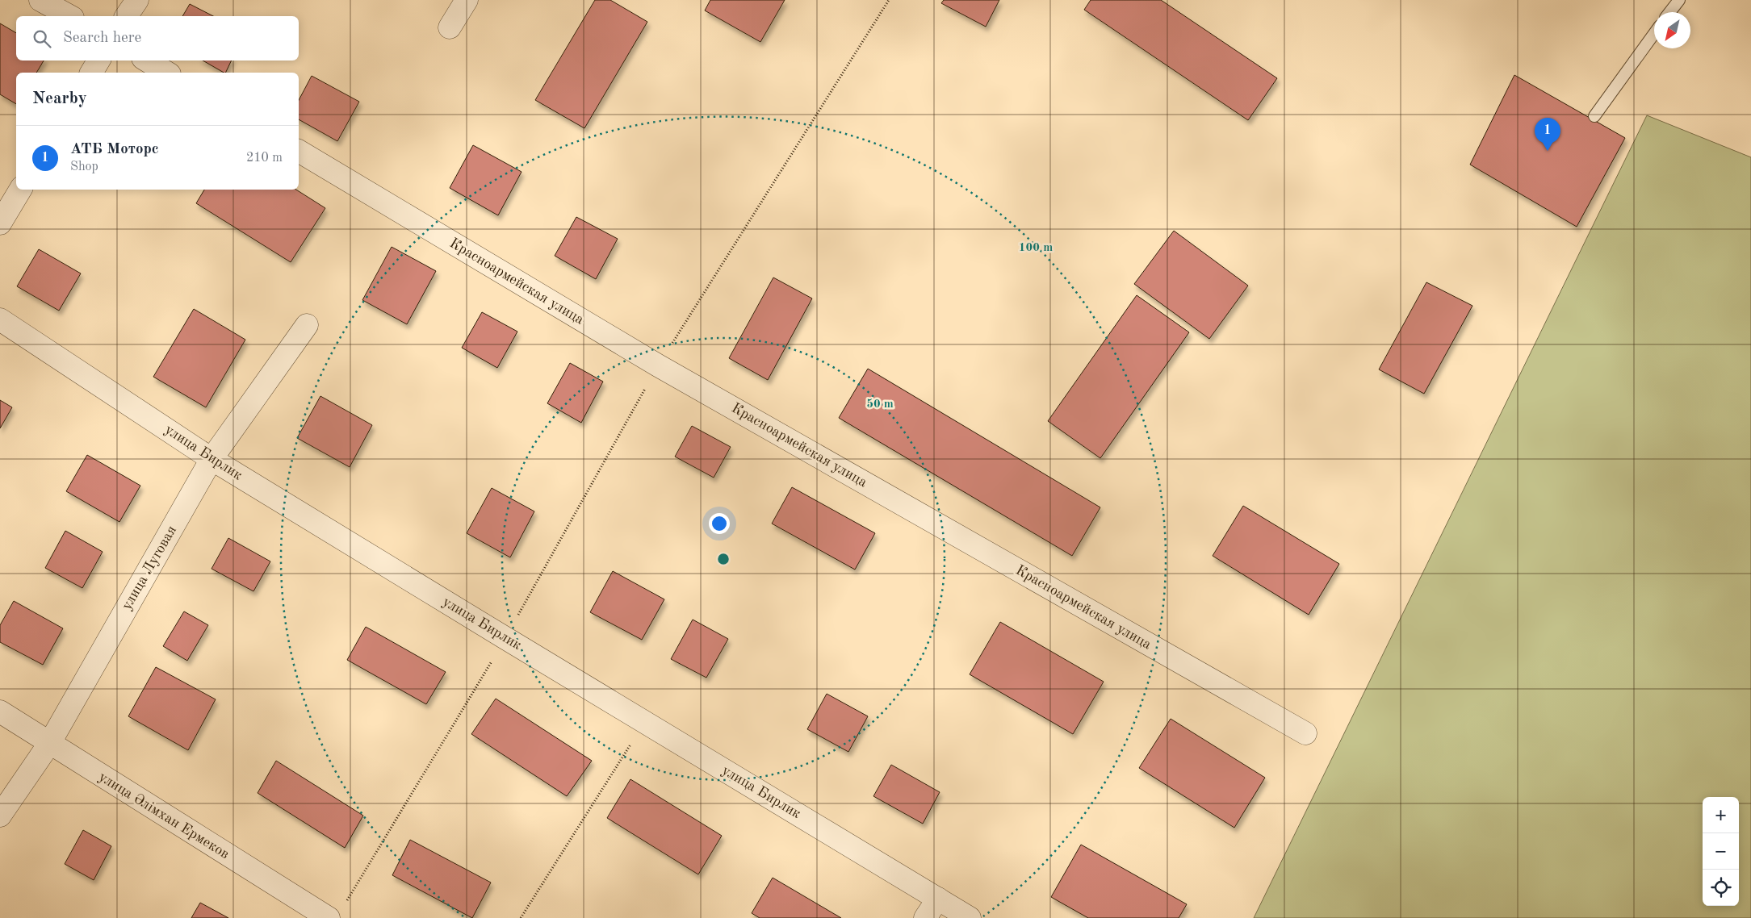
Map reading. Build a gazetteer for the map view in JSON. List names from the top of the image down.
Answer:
{
  "streets": {
    "street": [
      "Красноармейская улица",
      "улица Бирлик",
      "улица Луговая",
      "улица Әлімхан Ермеков"
    ]
  },
  "crossings": [
    ["улица Бирлик", "улица Луговая"],
    ["улица Луговая", "улица Әлімхан Ермеков"]
  ],
  "north": "bottom left",
  "page": {
    "search": "Search here",
    "heading": "Nearby",
    "pins": "1",
    "list": [
      {
        "mark": "1",
        "name": "АТБ Моторс",
        "note": "Shop",
        "value": "210 m"
      }
    ],
    "map_buttons": ["+", "−"]
  },
  "rings": ["100 m", "50 m"]
}
